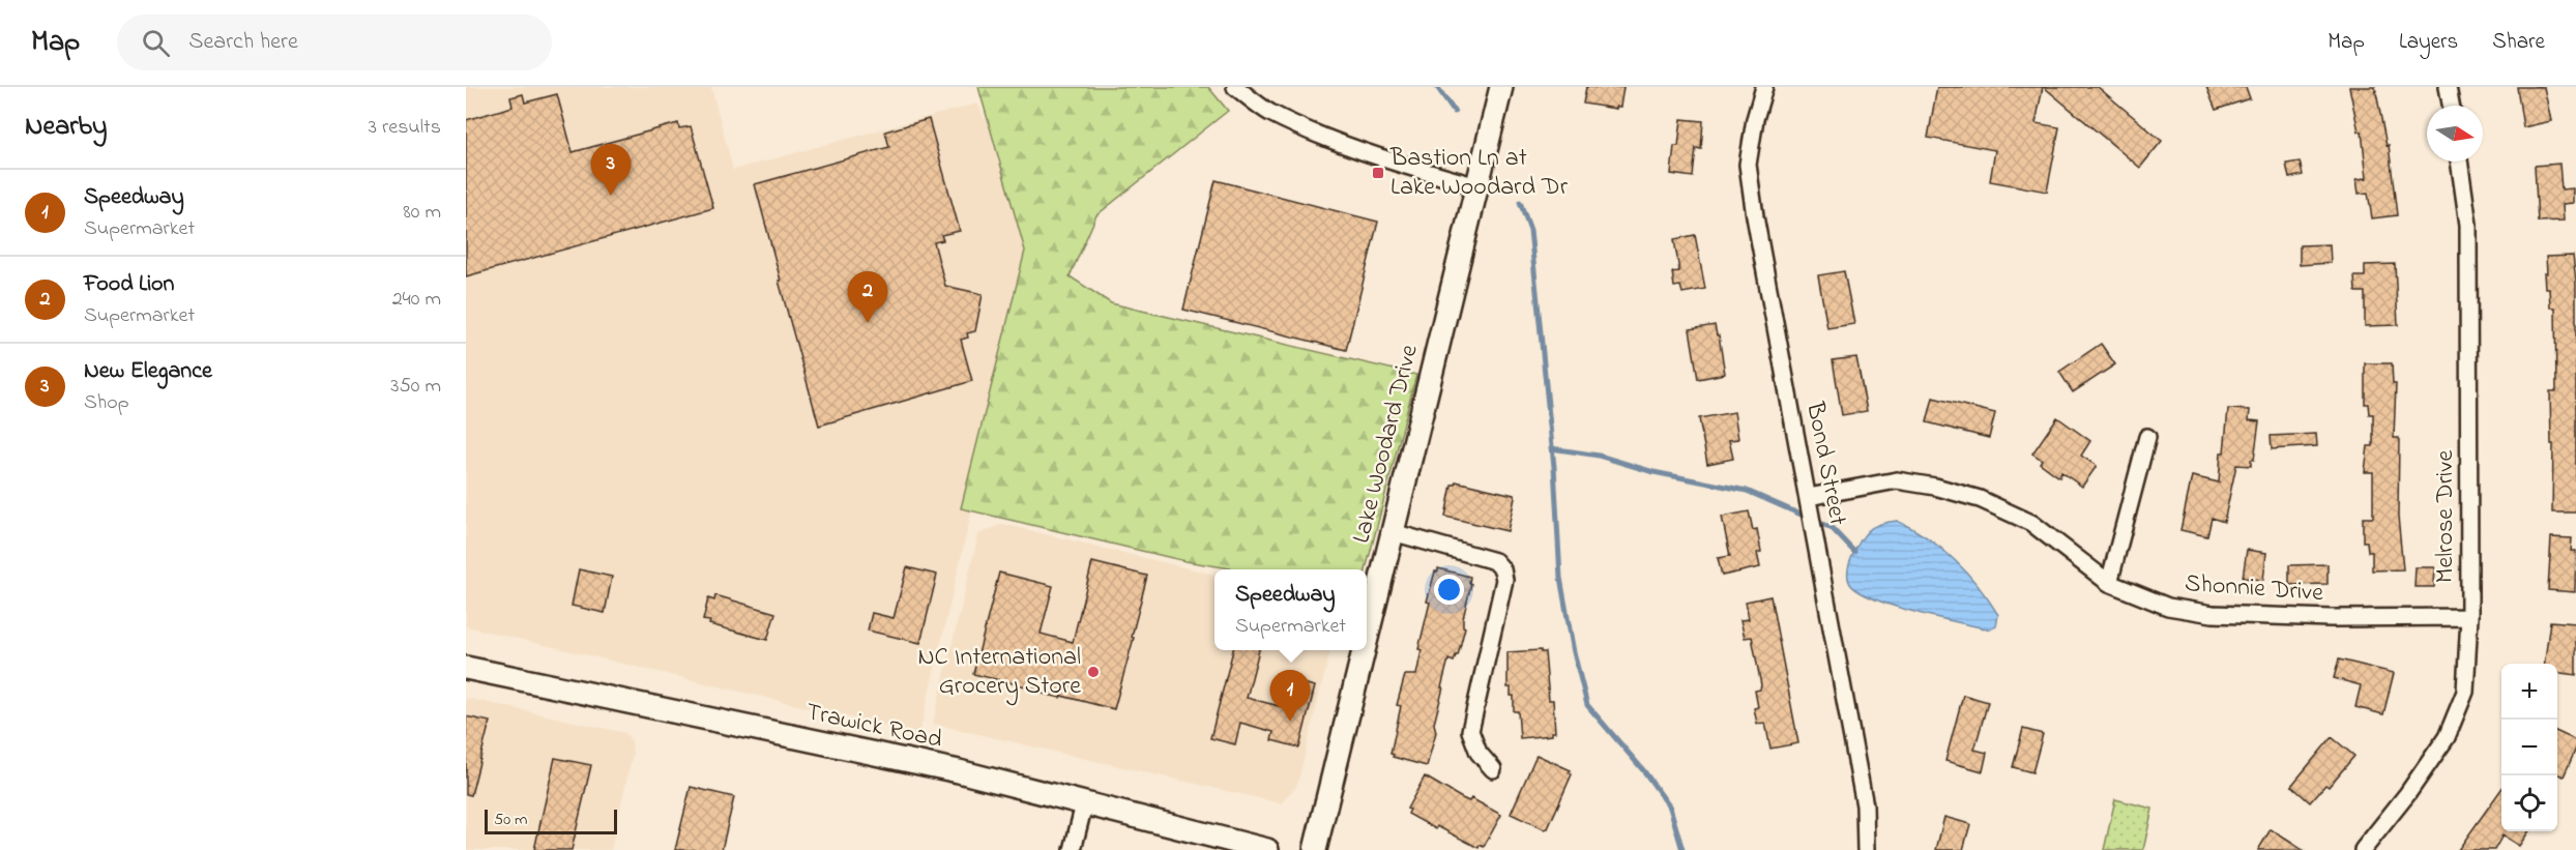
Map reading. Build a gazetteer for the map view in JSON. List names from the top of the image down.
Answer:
{
  "streets": {
    "street": [
      "Lake Woodard Drive",
      "Bond Street",
      "Melrose Drive",
      "Shonnie Drive",
      "Trawick Road"
    ]
  },
  "crossings": [
    ["Bond Street", "Shonnie Drive"],
    ["Melrose Drive", "Shonnie Drive"]
  ],
  "places": {
    "transit": ["Bastion Ln at Lake Woodard Dr"],
    "other": ["NC International Grocery Store"]
  },
  "scale_bar": "50 m",
  "north": "right",
  "page": {
    "header": "Map",
    "search": "Search here",
    "nav": ["Map", "Layers", "Share"],
    "heading": ["Nearby", "3 results"],
    "pins": ["3", "2", "1"],
    "list": [
      {
        "mark": "1",
        "name": "Speedway",
        "note": "Supermarket",
        "value": "80 m"
      },
      {
        "mark": "2",
        "name": "Food Lion",
        "note": "Supermarket",
        "value": "240 m"
      },
      {
        "mark": "3",
        "name": "New Elegance",
        "note": "Shop",
        "value": "350 m"
      }
    ],
    "popup": ["Speedway", "Supermarket"],
    "map_buttons": ["+", "−"],
    "scale": "50 m"
  }
}
